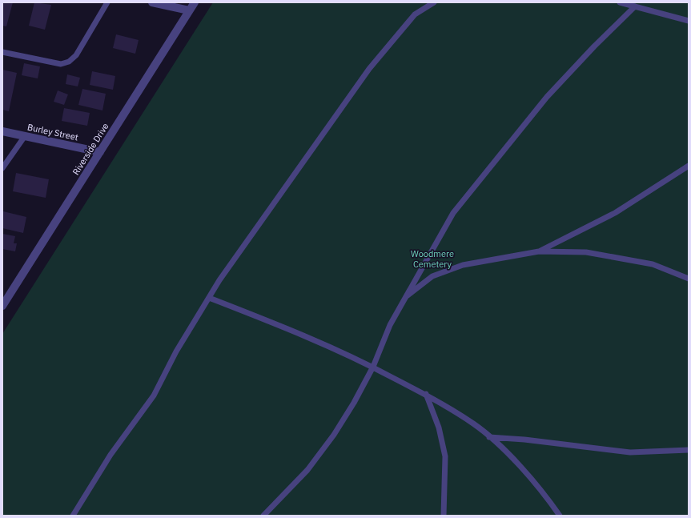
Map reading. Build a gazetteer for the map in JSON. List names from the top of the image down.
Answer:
{
  "streets": {
    "street": ["Burley Street", "Riverside Drive"]
  },
  "crossings": [
    ["Burley Street", "Riverside Drive"]
  ],
  "parks": ["Woodmere Cemetery"]
}
